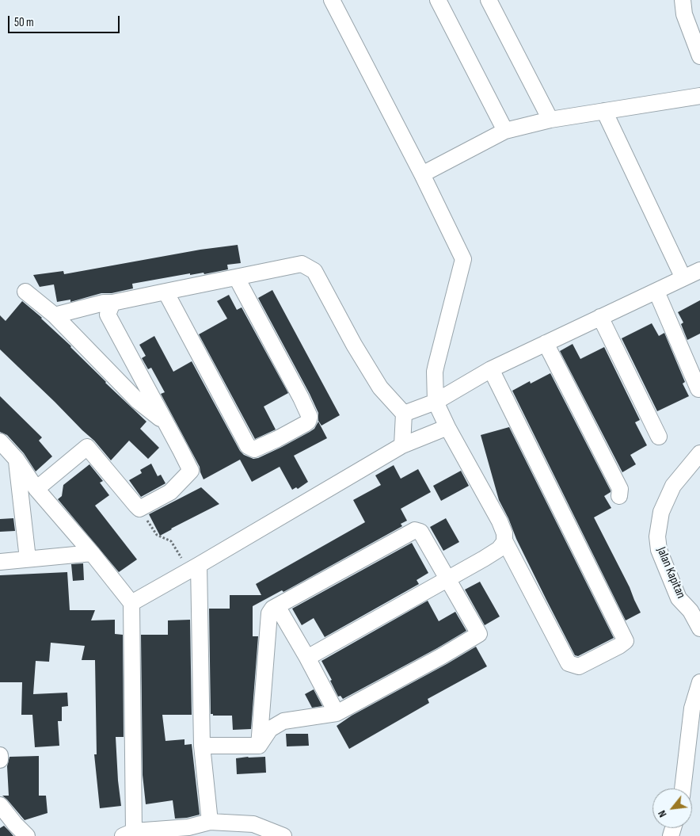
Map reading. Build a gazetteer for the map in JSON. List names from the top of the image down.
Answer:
{
  "streets": {
    "street": ["Jalan Kapitan"]
  },
  "scale_bar": "50 m",
  "north": "bottom left"
}
